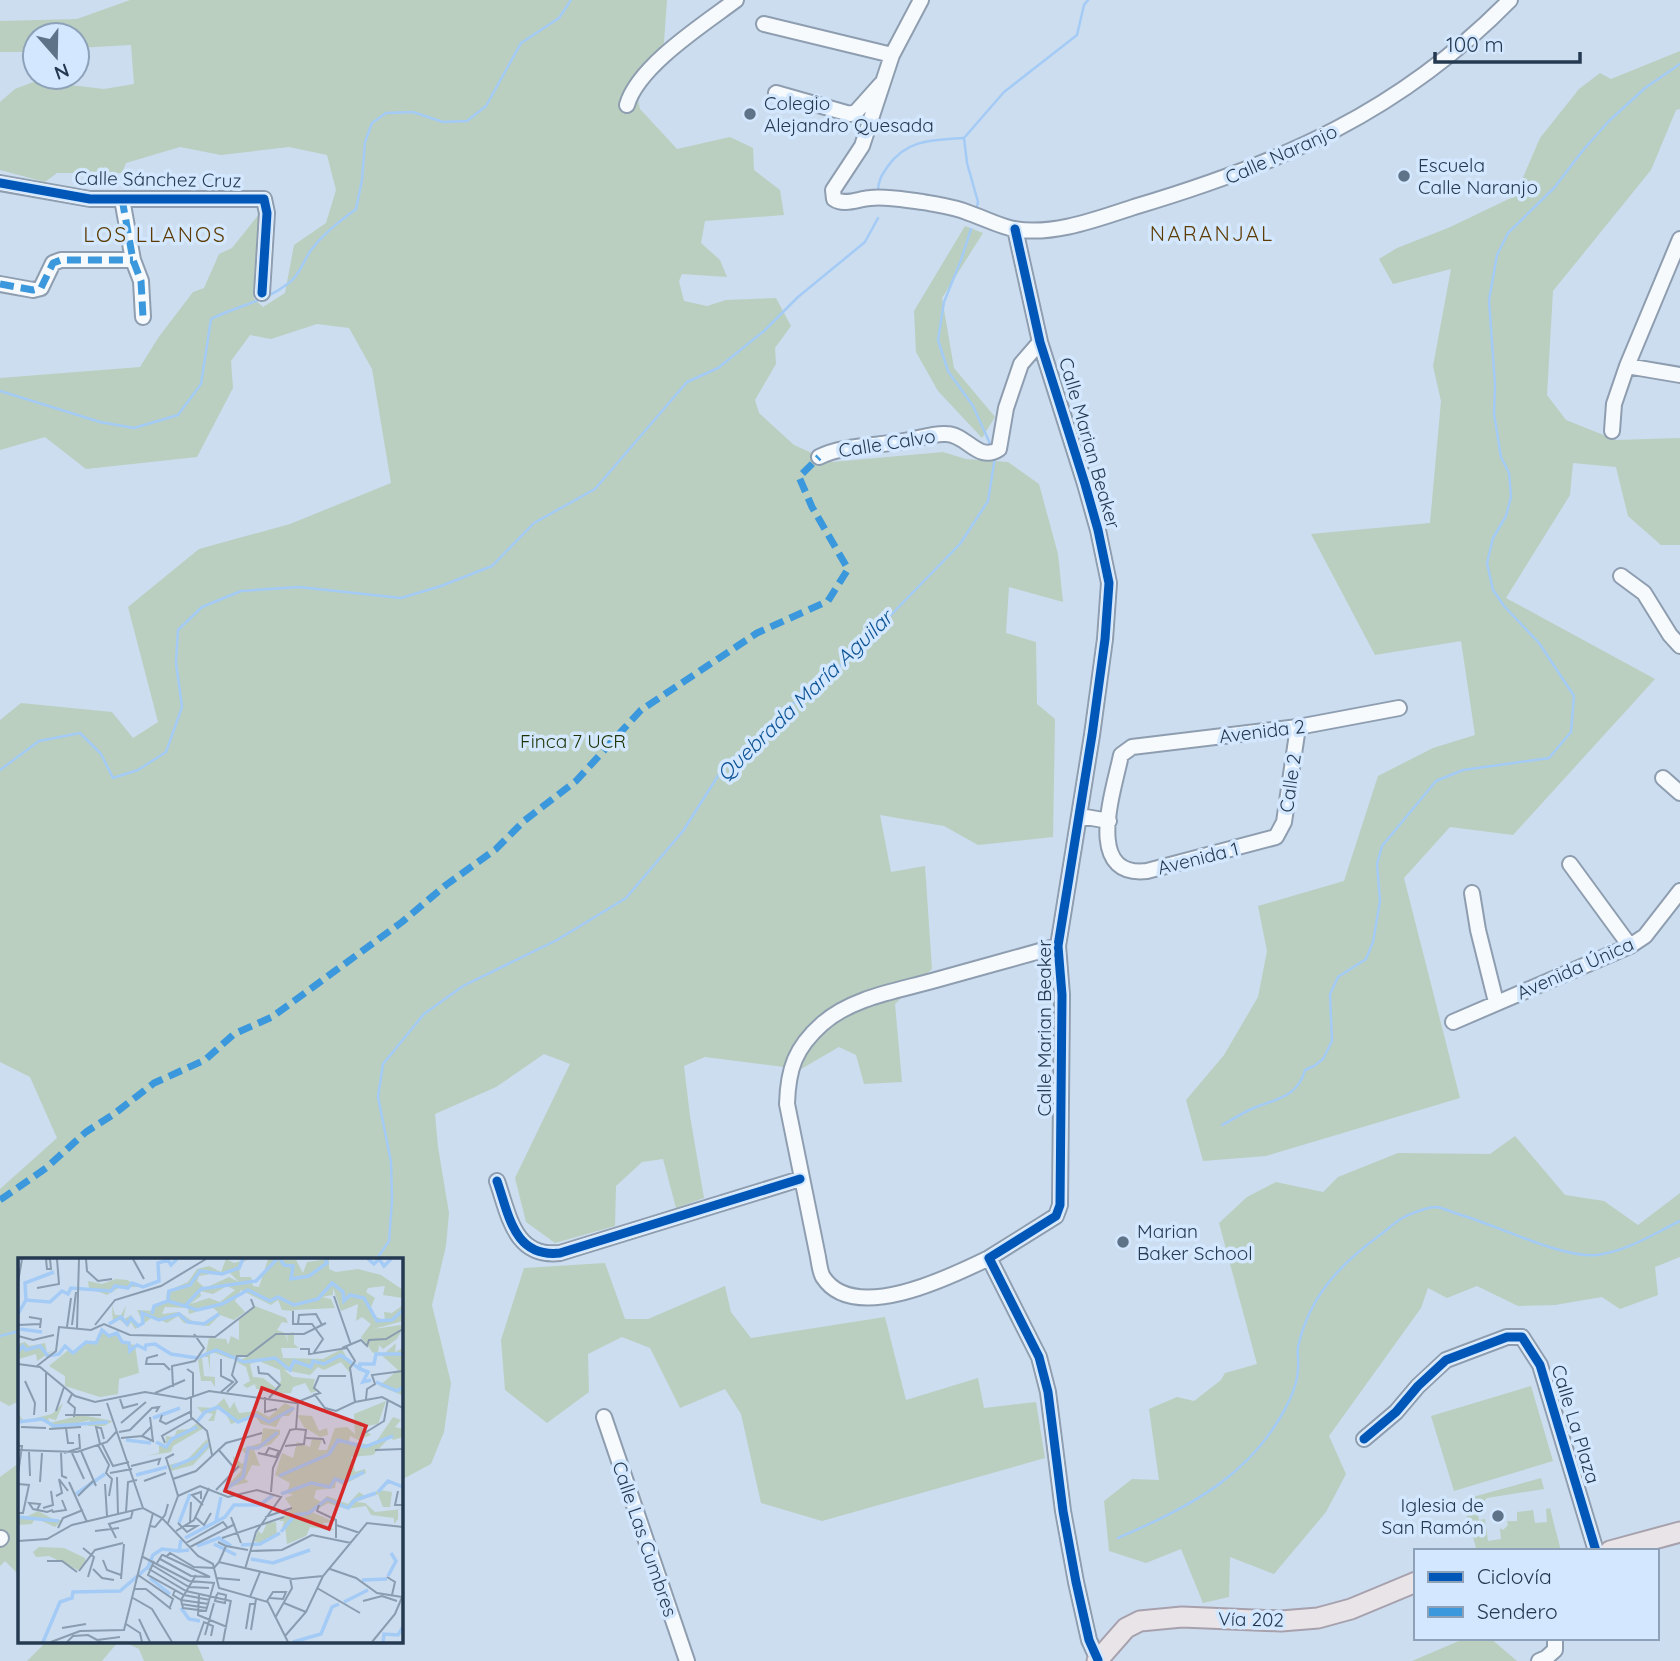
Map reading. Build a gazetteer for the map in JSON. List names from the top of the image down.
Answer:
{
  "streets": {
    "main road": ["Vía 202"],
    "street": [
      "Calle Naranjo",
      "Calle Sánchez Cruz",
      "Calle Calvo",
      "Calle Marian Beaker",
      "Avenida 2",
      "Calle 2",
      "Avenida 1",
      "Avenida Única",
      "Calle La Plaza",
      "Calle Las Cumbres"
    ]
  },
  "crossings": [
    ["Calle Naranjo", "Calle Marian Beaker"],
    ["Calle Calvo", "Calle Marian Beaker"],
    ["Avenida 2", "Calle 2"],
    ["Avenida 2", "Avenida 1"],
    ["Calle 2", "Avenida 1"]
  ],
  "districts": ["NARANJAL", "LOS LLANOS"],
  "water": ["Quebrada María Aguilar"],
  "parks": ["Finca 7 UCR"],
  "places": [
    "Colegio Alejandro Quesada",
    "Escuela Calle Naranjo",
    "Marian Baker School",
    "Iglesia de San Ramón"
  ],
  "legend": ["Ciclovía", "Sendero"],
  "scale_bar": "100 m",
  "north": "bottom"
}
